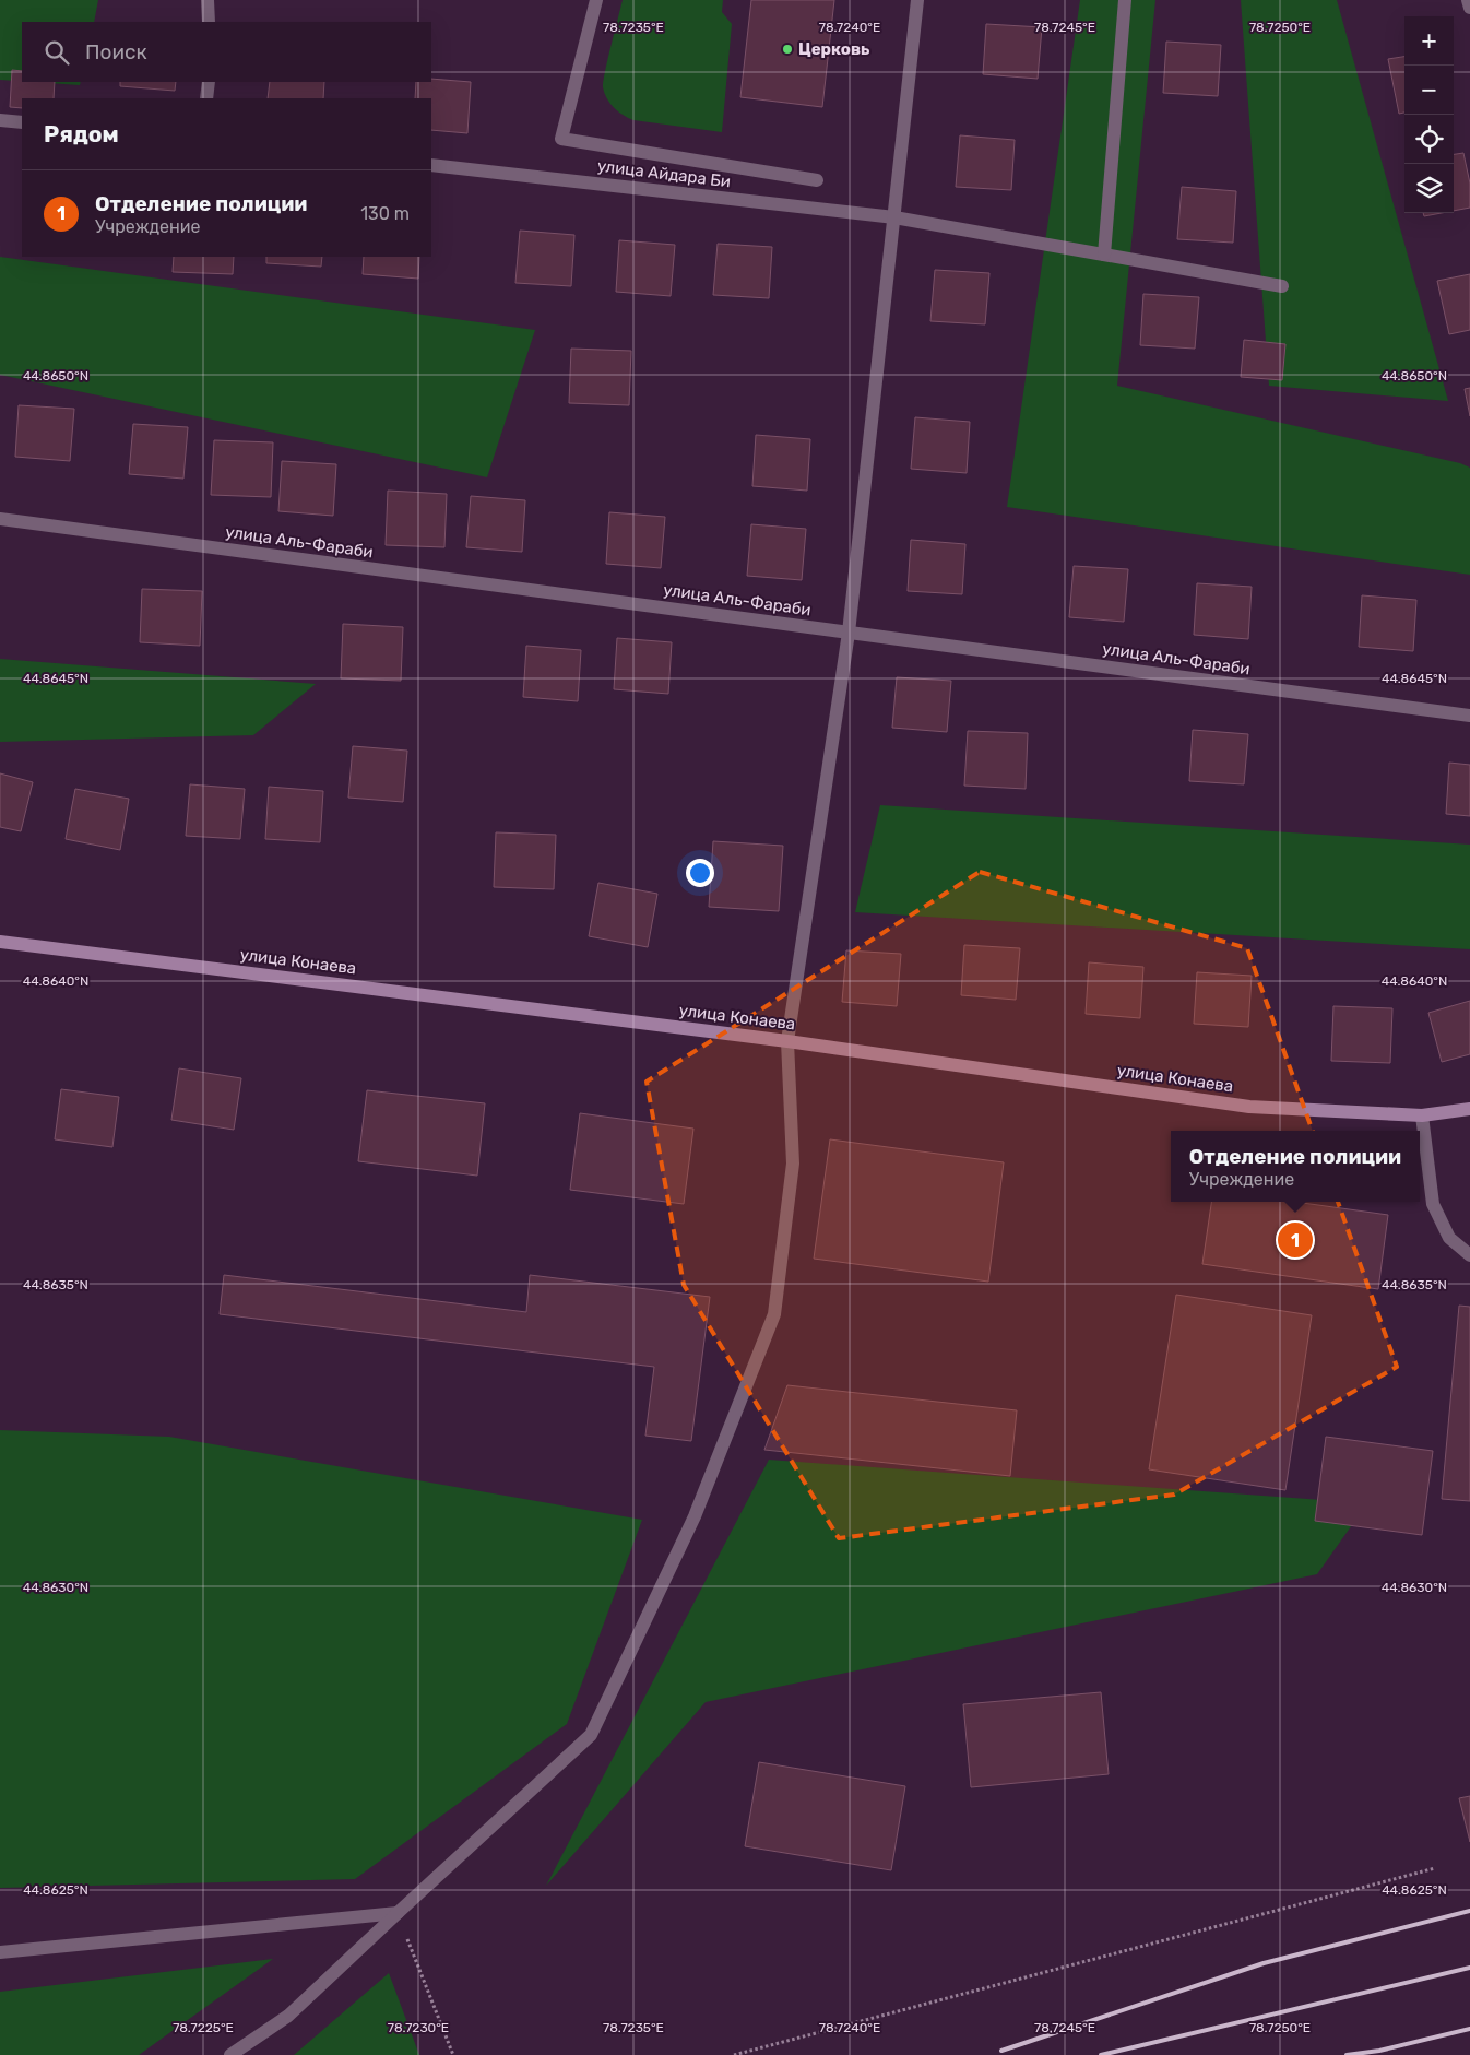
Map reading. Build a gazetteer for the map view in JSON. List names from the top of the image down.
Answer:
{
  "streets": {
    "main road": ["улица Конаева"],
    "street": ["улица Айдара Би", "улица Аль-Фараби"]
  },
  "places": ["Церковь"],
  "page": {
    "map_buttons": ["+", "−"],
    "search": "Поиск",
    "heading": "Рядом",
    "list": [
      {
        "mark": "1",
        "name": "Отделение полиции",
        "note": "Учреждение",
        "value": "130 m"
      }
    ],
    "popup": ["Отделение полиции", "Учреждение"],
    "pins": "1"
  },
  "coordinates": [
    "78.7235°E",
    "78.7240°E",
    "78.7245°E",
    "78.7250°E",
    "44.8650°N",
    "44.8645°N",
    "44.8640°N",
    "44.8635°N",
    "44.8630°N",
    "44.8625°N",
    "78.7225°E",
    "78.7230°E"
  ]
}
